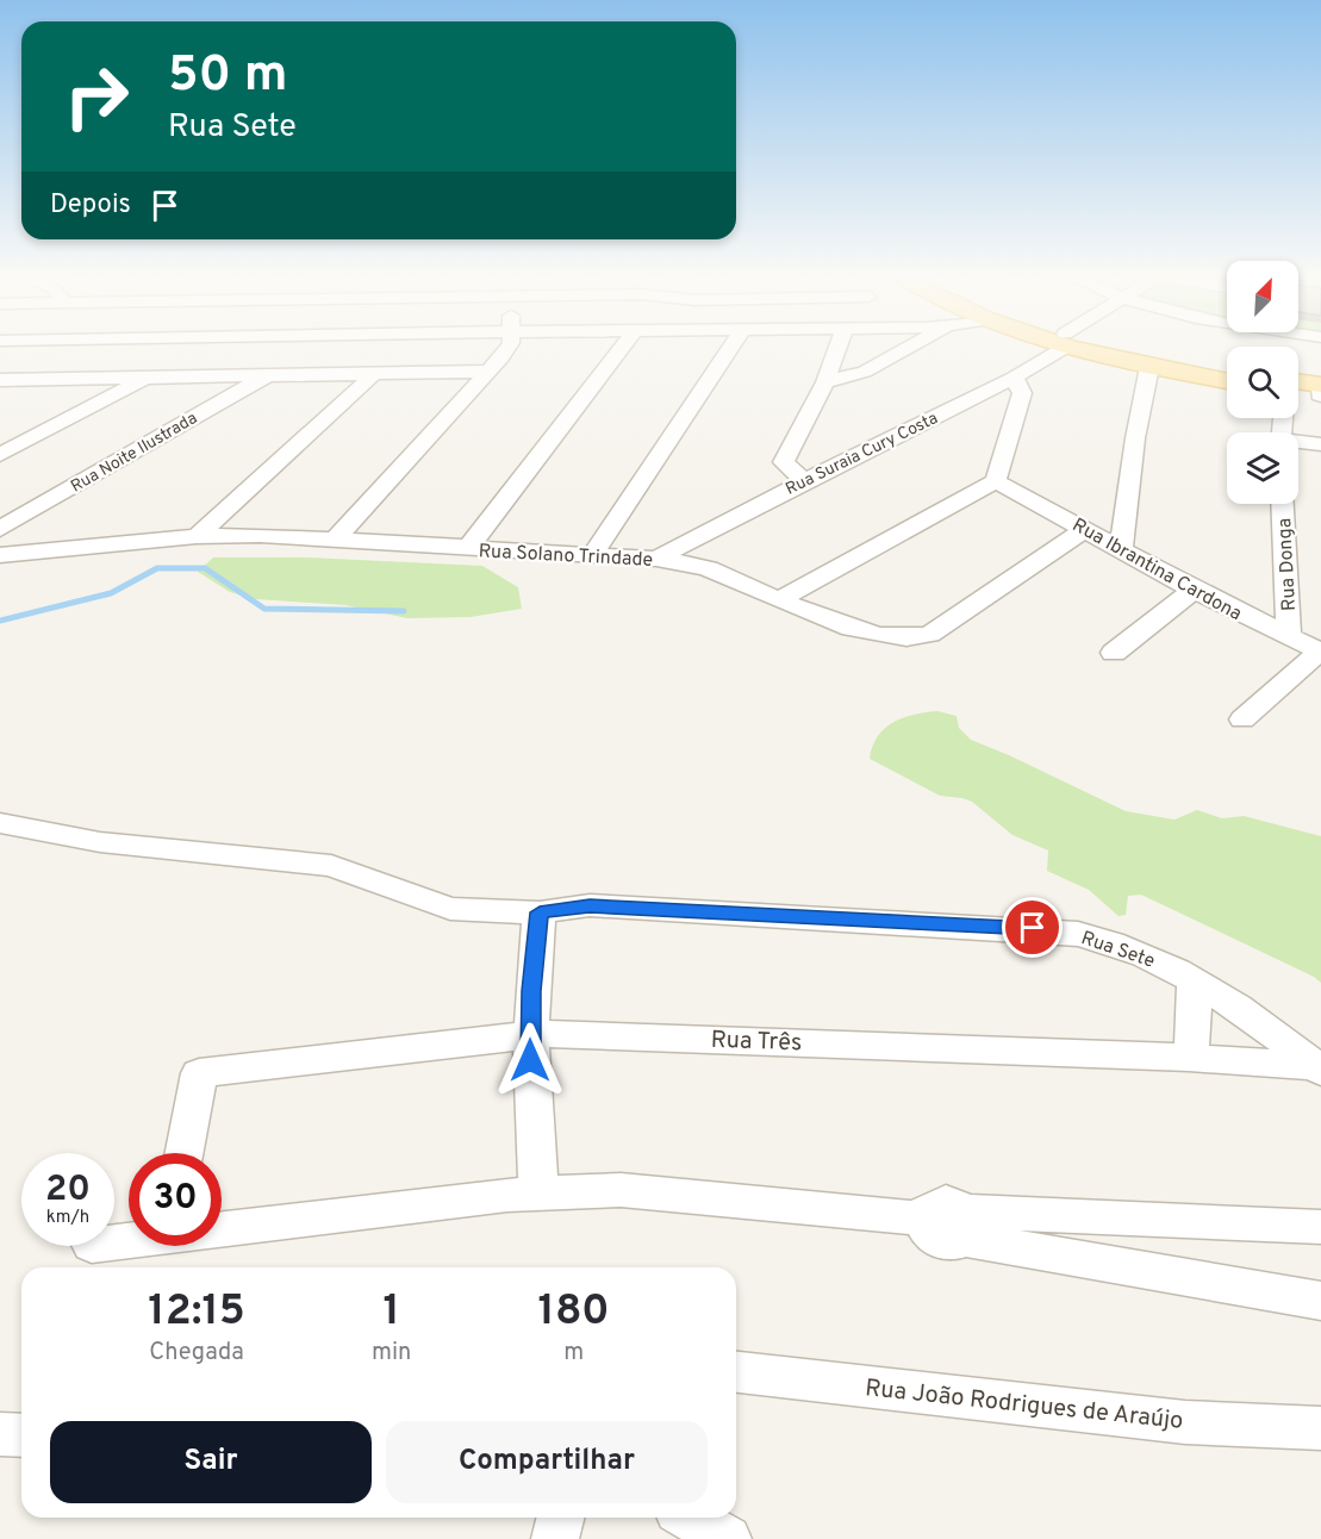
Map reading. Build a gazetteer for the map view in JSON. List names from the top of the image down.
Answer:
{
  "streets": {
    "street": [
      "Rua Noite Ilustrada",
      "Rua Suraia Cury Costa",
      "Rua Solano Trindade",
      "Rua Donga",
      "Rua Ibrantina Cardona",
      "Rua Sete",
      "Rua Três",
      "Rua João Rodrigues de Araújo"
    ]
  },
  "crossings": [
    ["Rua Suraia Cury Costa", "Rua Solano Trindade"],
    ["Rua Solano Trindade", "Rua Ibrantina Cardona"],
    ["Rua Donga", "Rua Ibrantina Cardona"],
    ["Rua Sete", "Rua Três"]
  ],
  "north": "top right",
  "page": {
    "turn": ["50 m", "Rua Sete"],
    "then": "Depois",
    "speed": "20 km/h",
    "limit": "30",
    "eta": [
      "12:15",
      "Chegada",
      "1",
      "min",
      "180",
      "m"
    ],
    "buttons": ["Sair", "Compartilhar"]
  }
}
